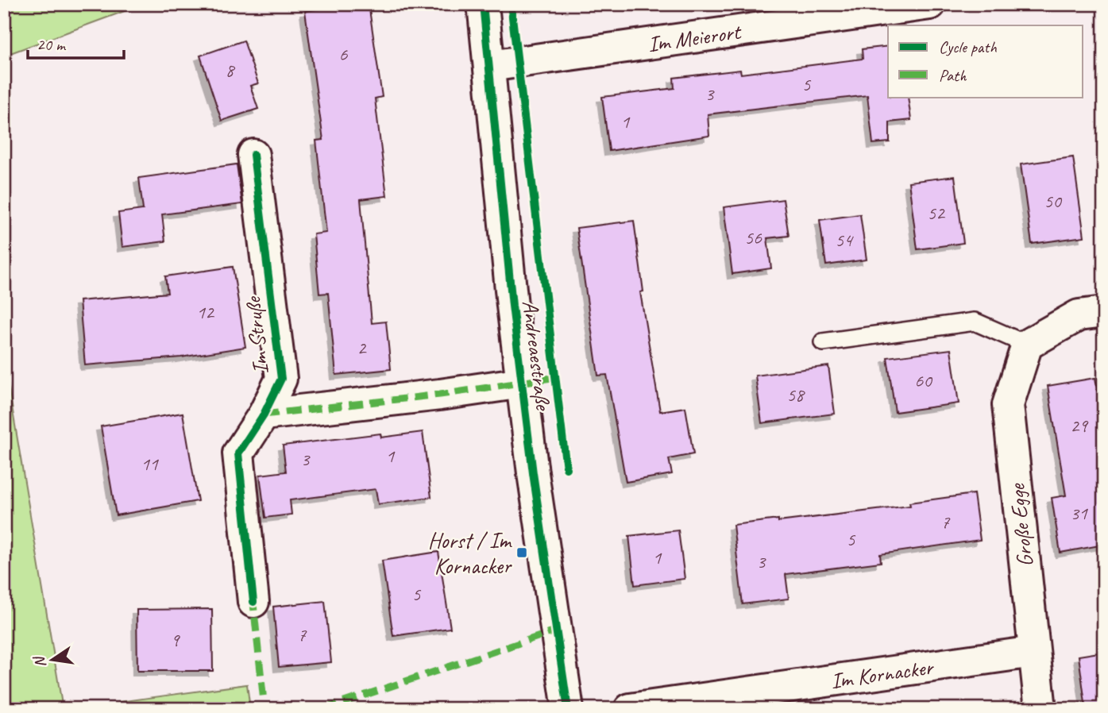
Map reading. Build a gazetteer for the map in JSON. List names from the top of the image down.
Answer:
{
  "streets": {
    "street": [
      "Im Meierort",
      "Im Struße",
      "Andreaestraße",
      "Große Egge",
      "Im Kornacker"
    ]
  },
  "crossings": [
    ["Im Meierort", "Andreaestraße"],
    ["Große Egge", "Im Kornacker"]
  ],
  "places": {
    "transit": ["Horst / Im Kornacker"]
  },
  "house_numbers": [
    "6",
    "8",
    "5",
    "3",
    "1",
    "50",
    "52",
    "56",
    "54",
    "12",
    "2",
    "60",
    "58",
    "29",
    "1",
    "3",
    "11",
    "31",
    "7",
    "5",
    "1",
    "3",
    "5",
    "7",
    "9"
  ],
  "legend": ["Cycle path", "Path"],
  "scale_bar": "20 m",
  "north": "left"
}
